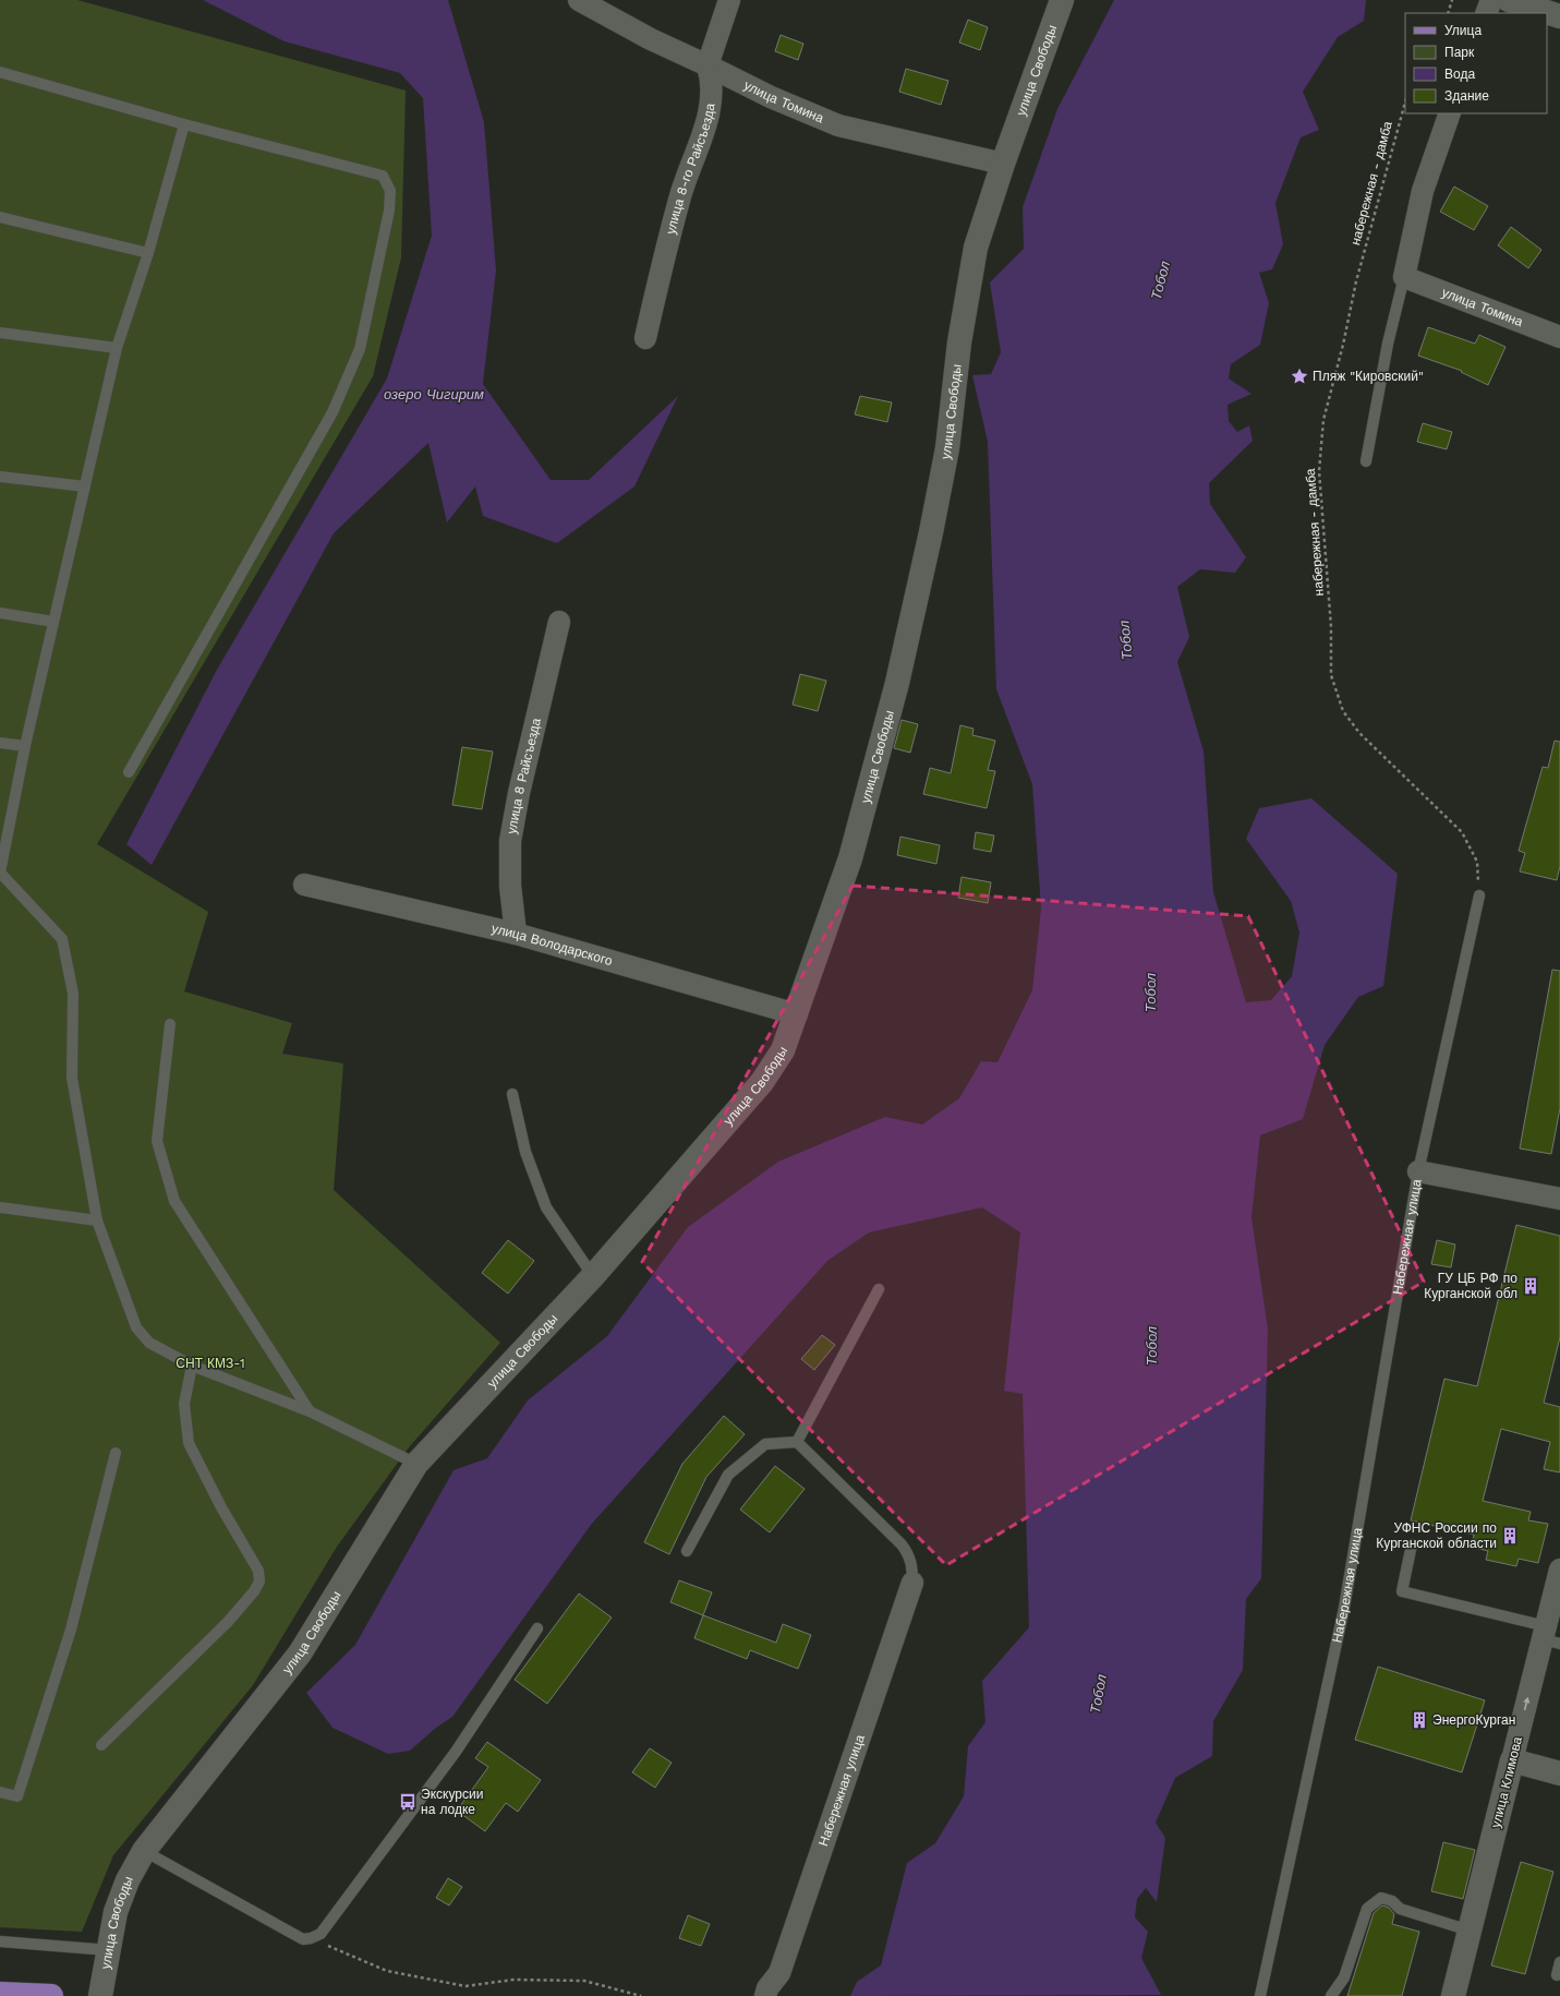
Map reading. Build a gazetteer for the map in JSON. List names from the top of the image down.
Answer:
{
  "streets": {
    "street": [
      "улица Свободы",
      "улица Томина",
      "улица 8-го Райсъезда",
      "улица 8 Райсъезда",
      "улица Володарского",
      "Набережная улица",
      "улица Климова"
    ],
    "path": ["набережная - дамба"]
  },
  "crossings": [
    ["улица Свободы", "улица Томина"],
    ["улица Свободы", "улица Володарского"],
    ["улица Томина", "улица 8-го Райсъезда"],
    ["набережная - дамба", "Набережная улица"],
    ["улица 8 Райсъезда", "улица Володарского"]
  ],
  "water": ["Тобол", "озеро Чигирим"],
  "parks": ["СНТ КМЗ-1"],
  "places": {
    "place": ["Пляж \"Кировский\""],
    "building": ["ГУ ЦБ РФ по Курганской обл", "УФНС России по Курганской области", "ЭнергоКурган"],
    "bus stop": ["Экскурсии на лодке"]
  },
  "legend": [
    "Улица",
    "Парк",
    "Вода",
    "Здание"
  ]
}
